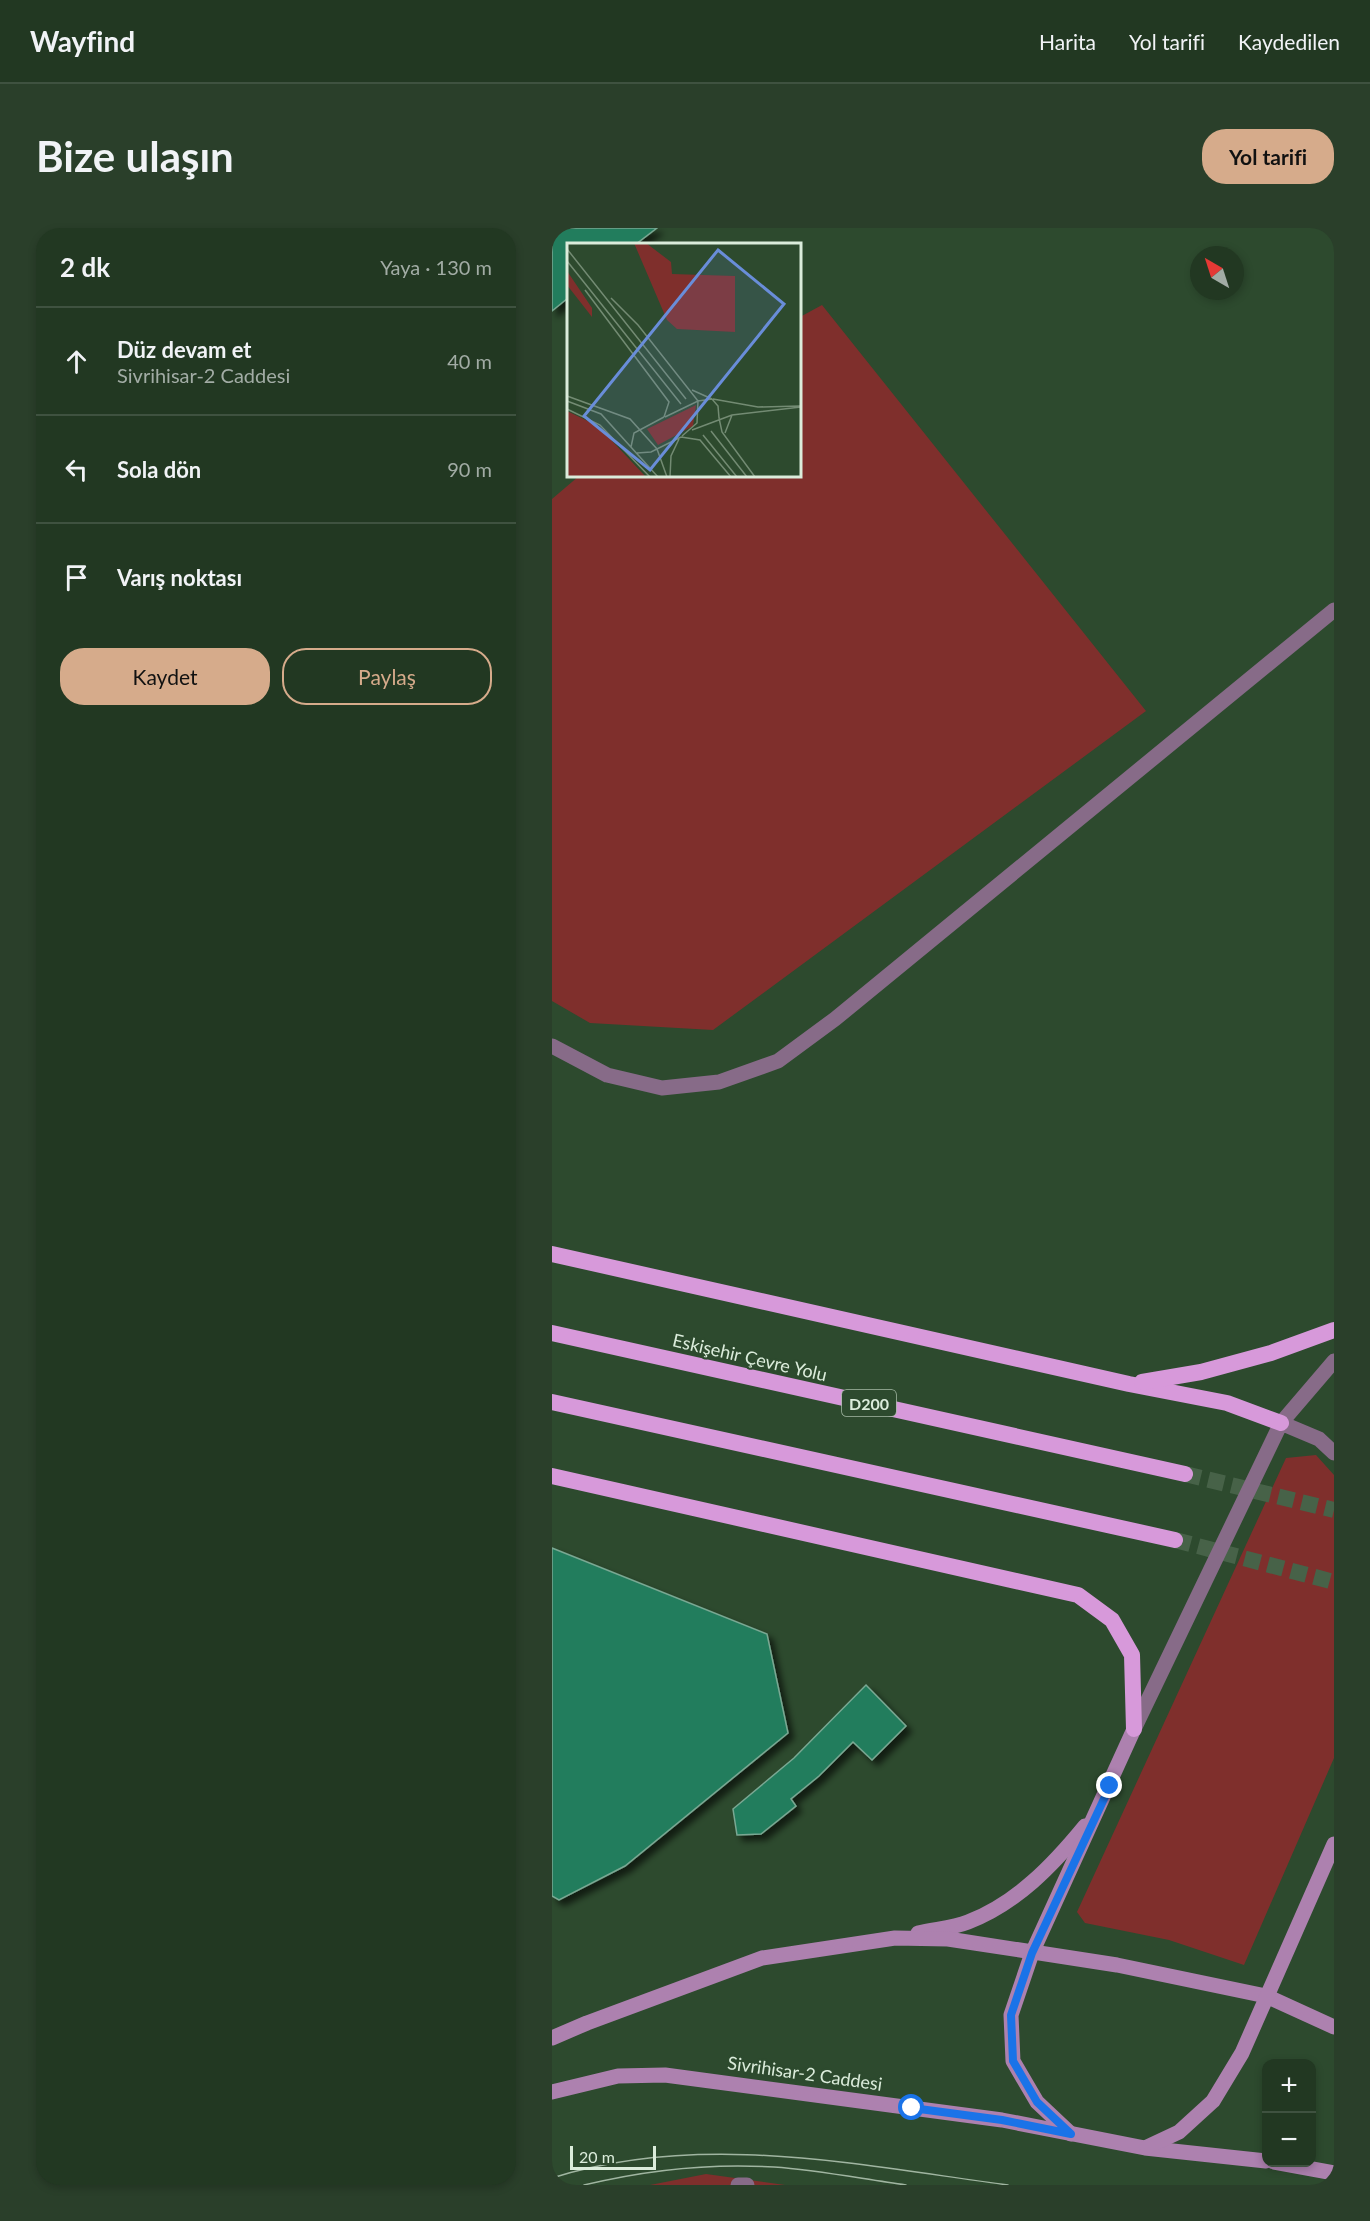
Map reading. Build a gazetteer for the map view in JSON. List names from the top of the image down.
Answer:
{
  "streets": {
    "highway": ["Eskişehir Çevre Yolu", "D200"],
    "main road": ["Sivrihisar-2 Caddesi"]
  },
  "scale_bar": "20 m",
  "north": "top left",
  "page": {
    "header": "Wayfind",
    "nav": ["Harita", "Yol tarifi", "Kaydedilen"],
    "buttons": [
      "Yol tarifi",
      ["Kaydet", "Paylaş"]
    ],
    "title": "Bize ulaşın",
    "heading": ["2 dk", "Yaya · 130 m"],
    "list": [
      ["Düz devam et", "Sivrihisar-2 Caddesi", "40 m"],
      ["Sola dön", "90 m"],
      "Varış noktası"
    ],
    "map_buttons": ["+", "−"],
    "scale": "20 m"
  }
}
